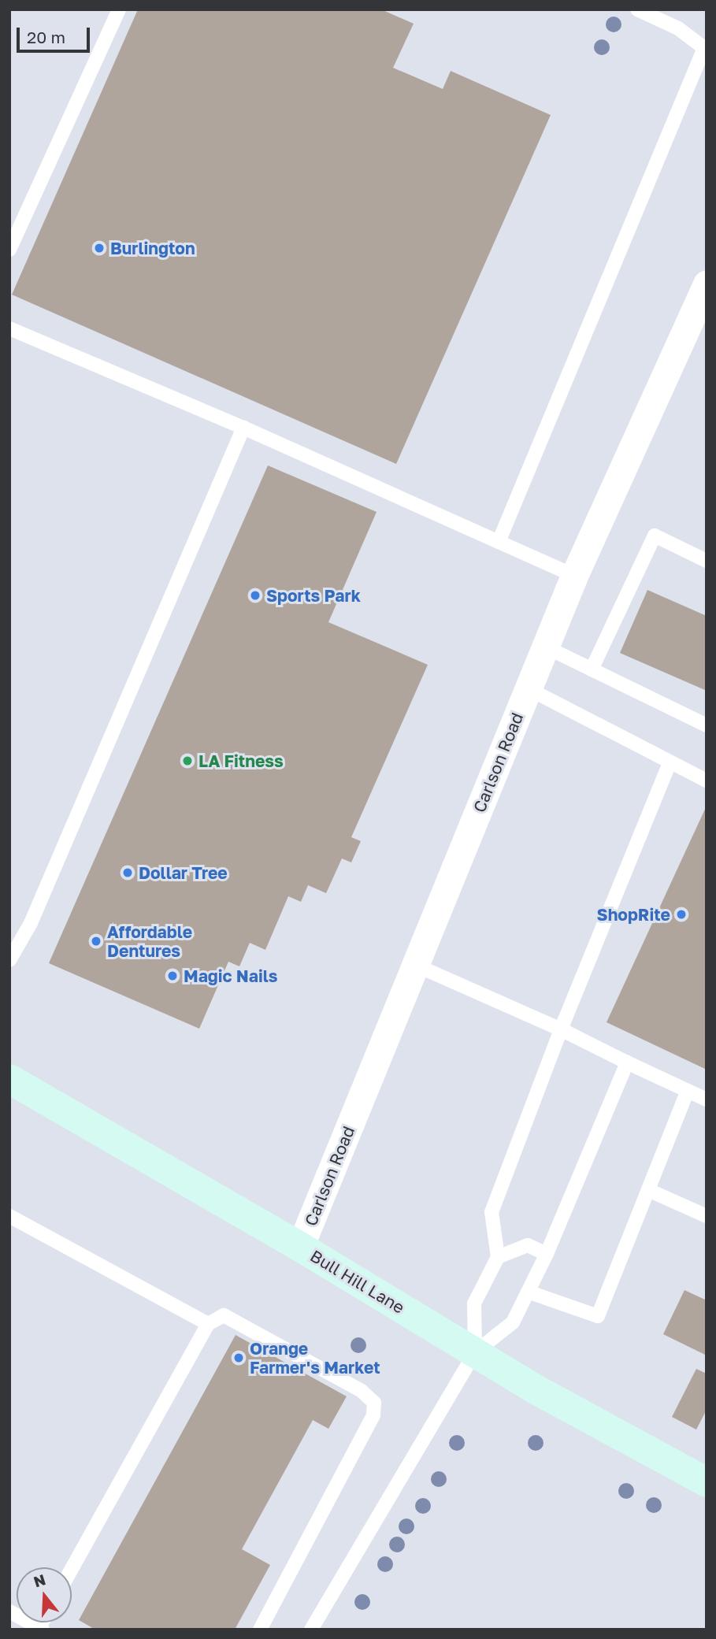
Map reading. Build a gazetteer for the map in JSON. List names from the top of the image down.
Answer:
{
  "streets": {
    "main road": ["Bull Hill Lane"],
    "street": ["Carlson Road"]
  },
  "crossings": [
    ["Carlson Road", "Bull Hill Lane"]
  ],
  "places": [
    "Burlington",
    "Sports Park",
    "LA Fitness",
    "Dollar Tree",
    "ShopRite",
    "Affordable Dentures",
    "Magic Nails",
    "Orange Farmer's Market"
  ],
  "scale_bar": "20 m",
  "north": "top"
}
